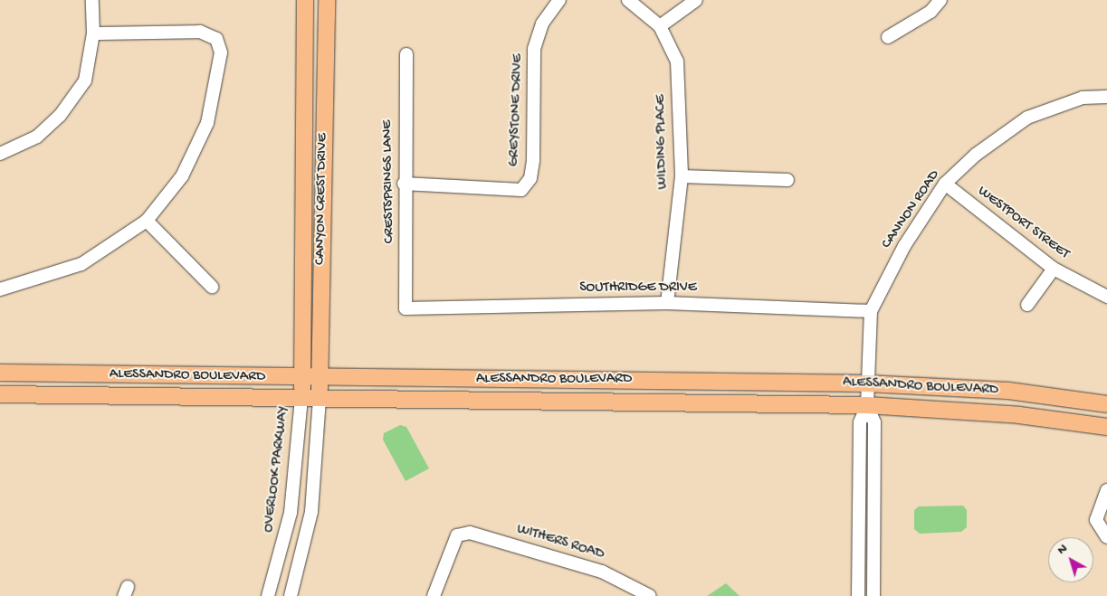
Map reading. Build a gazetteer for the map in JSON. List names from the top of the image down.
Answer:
{
  "streets": {
    "main road": ["CANYON CREST DRIVE", "ALESSANDRO BOULEVARD"],
    "street": [
      "GREYSTONE DRIVE",
      "WILDING PLACE",
      "CRESTSPRINGS LANE",
      "CANNON ROAD",
      "WESTPORT STREET",
      "SOUTHRIDGE DRIVE",
      "OVERLOOK PARKWAY",
      "WITHERS ROAD"
    ]
  },
  "crossings": [
    ["GREYSTONE DRIVE", "CRESTSPRINGS LANE"],
    ["WILDING PLACE", "SOUTHRIDGE DRIVE"],
    ["CRESTSPRINGS LANE", "SOUTHRIDGE DRIVE"],
    ["CANYON CREST DRIVE", "ALESSANDRO BOULEVARD"],
    ["CANYON CREST DRIVE", "OVERLOOK PARKWAY"],
    ["CANNON ROAD", "WESTPORT STREET"],
    ["CANNON ROAD", "SOUTHRIDGE DRIVE"],
    ["CANNON ROAD", "ALESSANDRO BOULEVARD"],
    ["ALESSANDRO BOULEVARD", "OVERLOOK PARKWAY"]
  ],
  "north": "top left"
}
